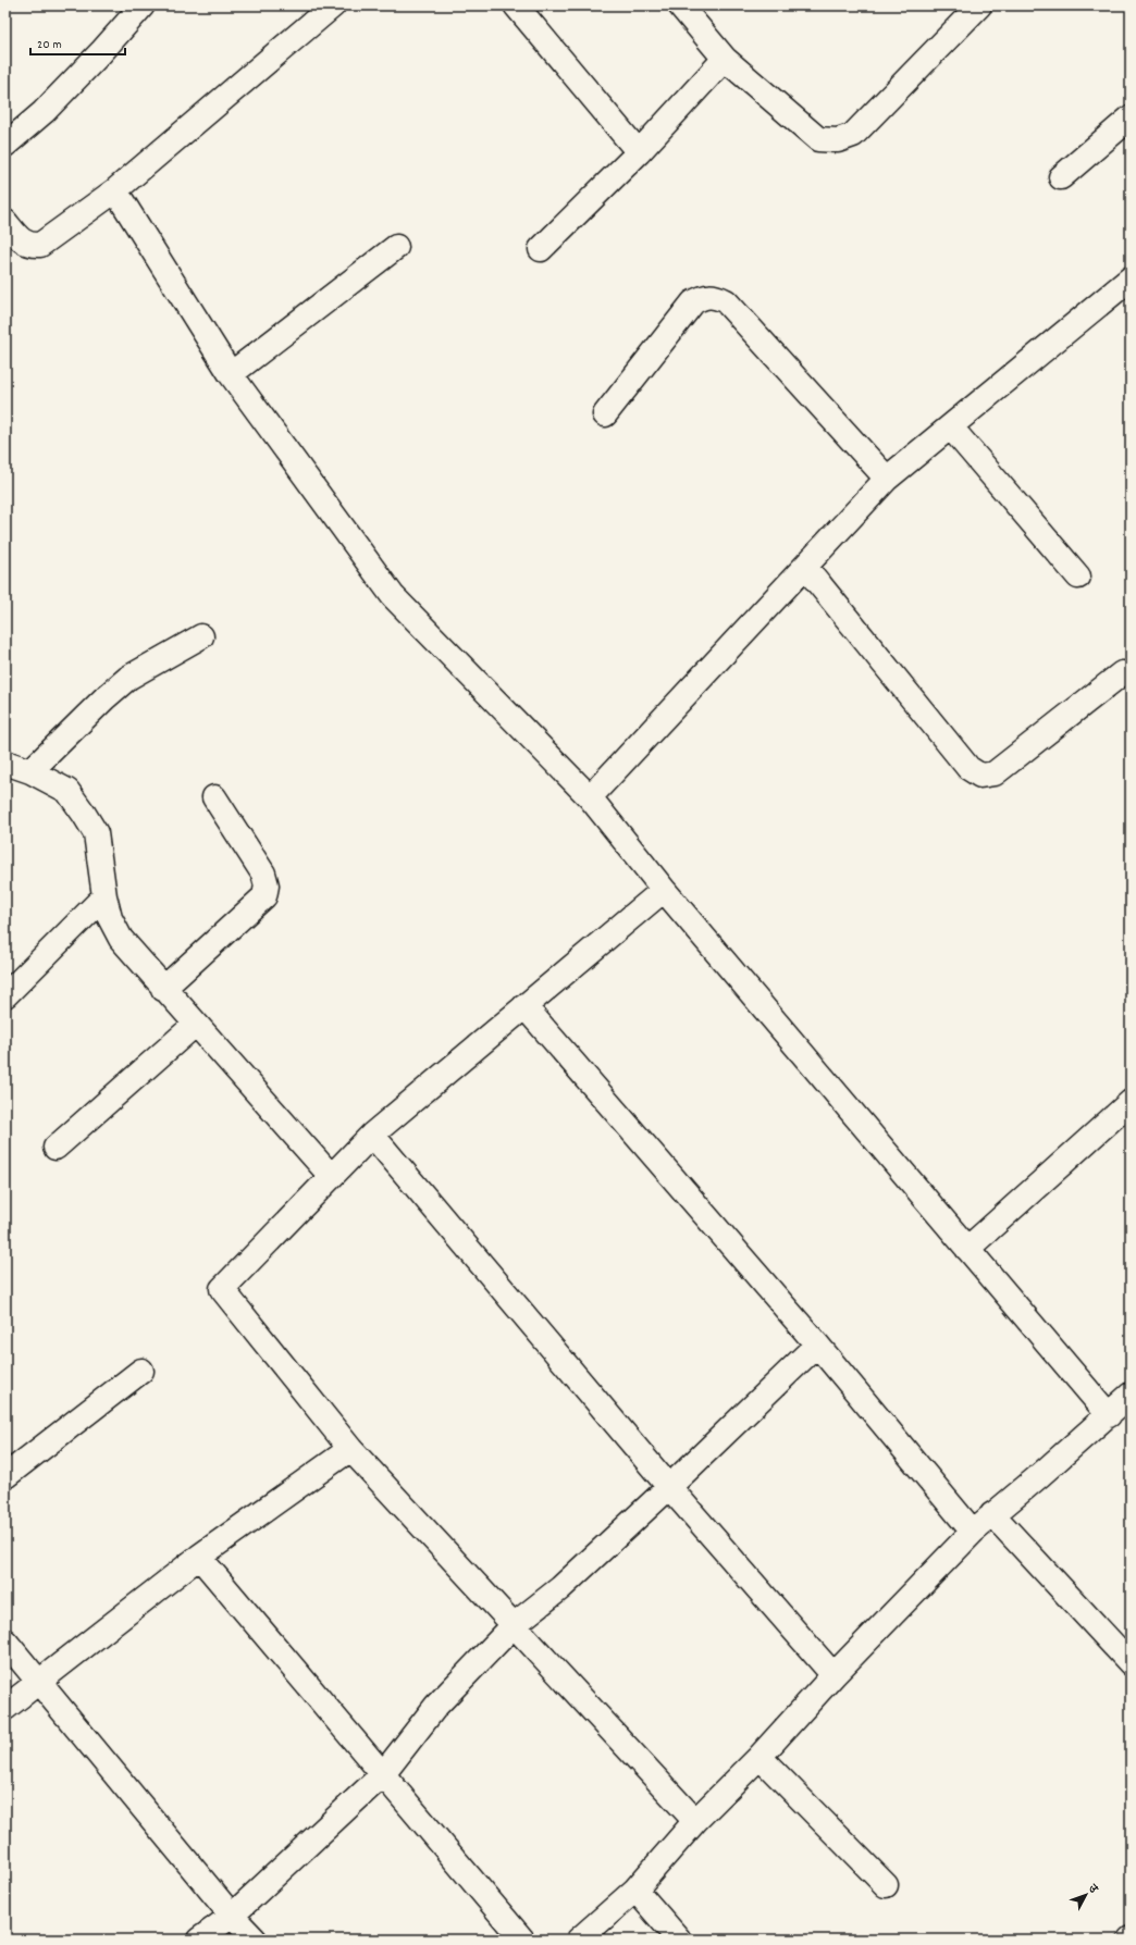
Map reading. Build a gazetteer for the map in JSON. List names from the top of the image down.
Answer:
{
  "scale_bar": "20 m",
  "north": "top right"
}
